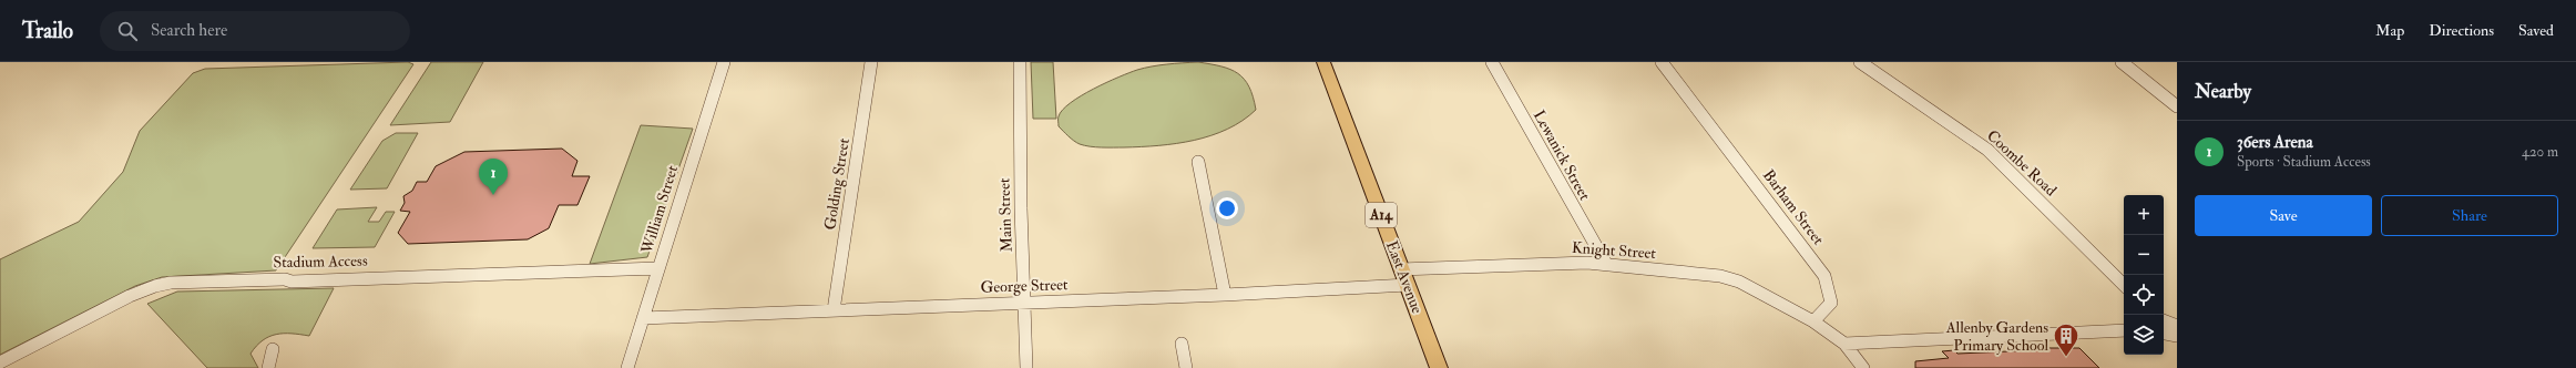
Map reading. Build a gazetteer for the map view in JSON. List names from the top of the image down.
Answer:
{
  "streets": {
    "main road": ["A14", "East Avenue"],
    "street": [
      "Lewanick Street",
      "Coombe Road",
      "Golding Street",
      "Barham Street",
      "William Street",
      "Main Street",
      "Knight Street",
      "Stadium Access",
      "George Street"
    ]
  },
  "crossings": [
    ["Lewanick Street", "Knight Street"],
    ["Golding Street", "George Street"],
    ["Barham Street", "Knight Street"],
    ["William Street", "Stadium Access"],
    ["William Street", "George Street"],
    ["Main Street", "George Street"],
    ["Knight Street", "East Avenue"],
    ["East Avenue", "George Street"]
  ],
  "places": {
    "building": ["Allenby Gardens Primary School"]
  },
  "page": {
    "header": "Trailo",
    "search": "Search here",
    "nav": ["Map", "Directions", "Saved"],
    "heading": "Nearby",
    "list": [
      {
        "mark": "1",
        "name": "36ers Arena",
        "note": "Sports · Stadium Access",
        "value": "420 m"
      }
    ],
    "pins": "1",
    "buttons": ["Save", "Share"],
    "map_buttons": ["+", "−"]
  }
}
